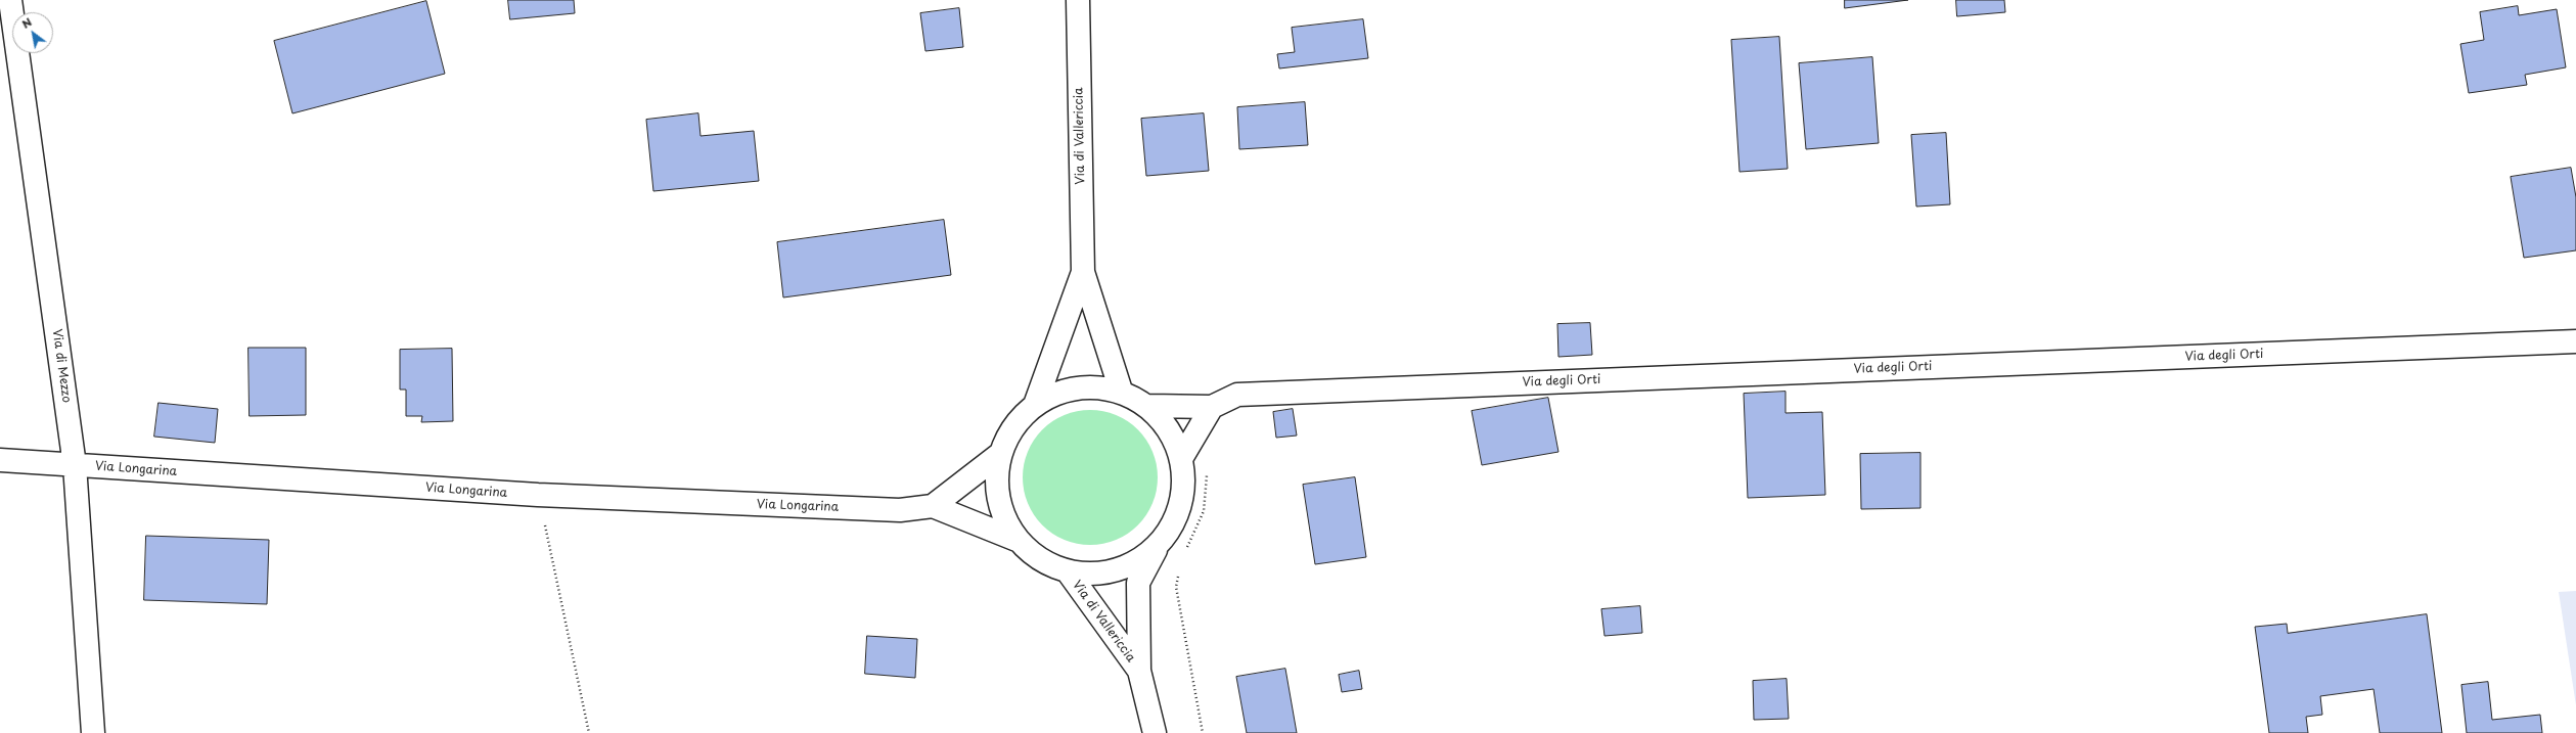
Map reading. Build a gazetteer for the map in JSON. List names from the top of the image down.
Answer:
{
  "streets": {
    "street": [
      "Via di Vallericcia",
      "Via degli Orti",
      "Via di Mezzo",
      "Via Longarina"
    ]
  },
  "crossings": [
    ["Via di Mezzo", "Via Longarina"]
  ],
  "north": "top left"
}
